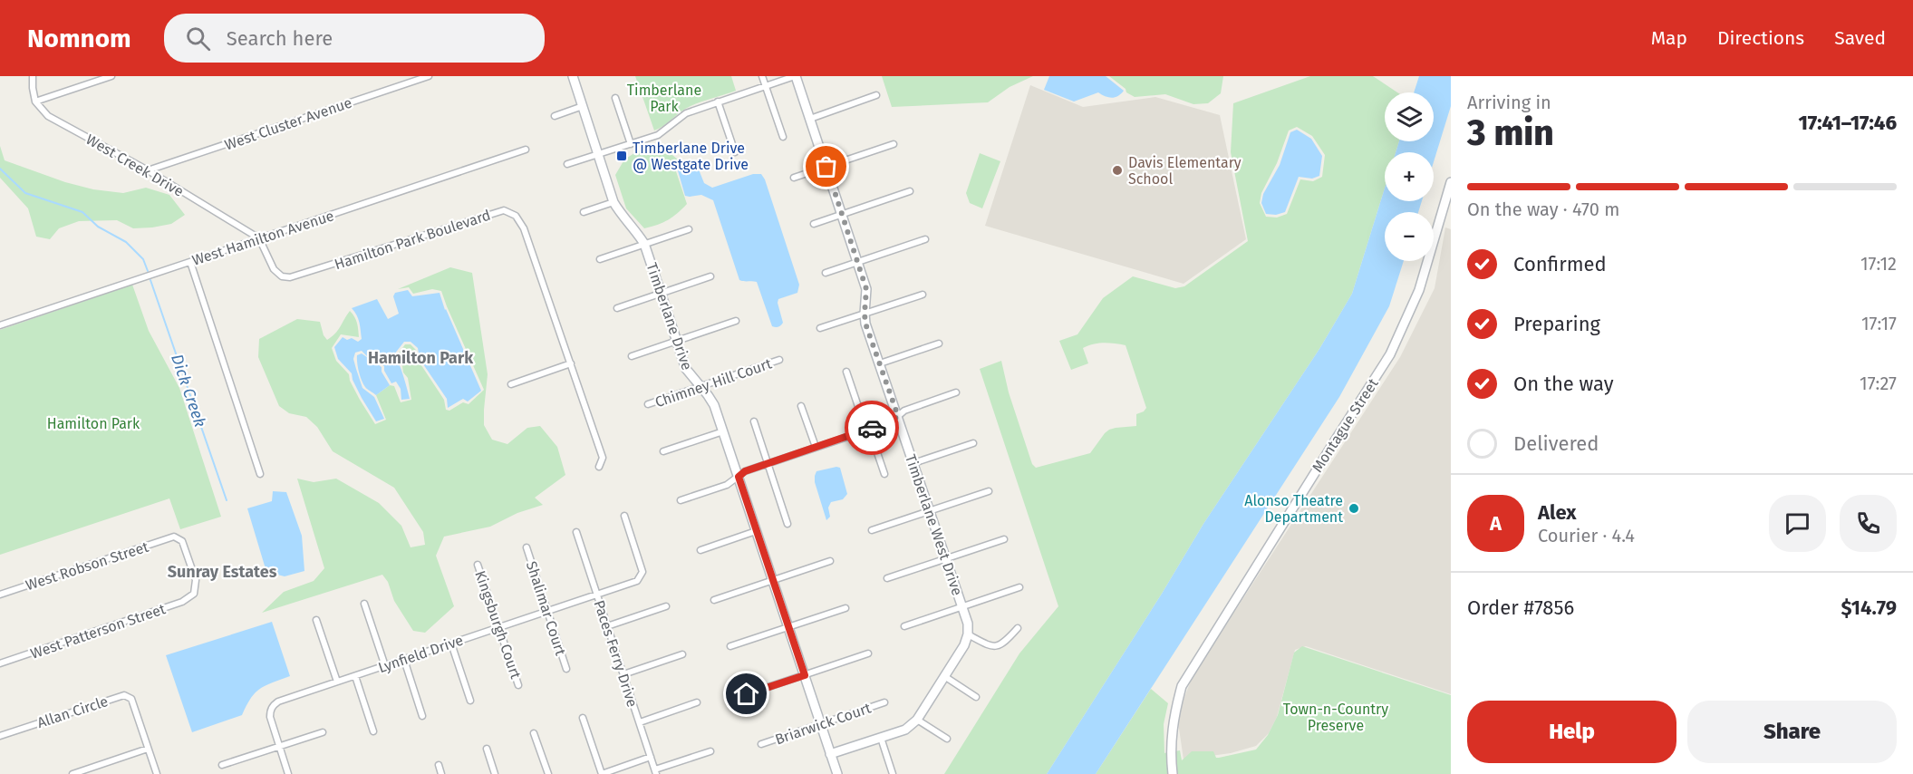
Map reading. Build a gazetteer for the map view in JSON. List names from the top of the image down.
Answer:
{
  "streets": {
    "street": [
      "West Cluster Avenue",
      "West Creek Drive",
      "West Hamilton Avenue",
      "Hamilton Park Boulevard",
      "Timberlane Drive",
      "Chimney Hill Court",
      "Montague Street",
      "Timberlane West Drive",
      "West Robson Street",
      "Shalimar Court",
      "Kingsburgh Court",
      "West Patterson Street",
      "Lynfield Drive",
      "Paces Ferry Drive",
      "Allan Circle",
      "Briarwick Court"
    ]
  },
  "crossings": [
    ["West Cluster Avenue", "West Creek Drive"],
    ["West Creek Drive", "West Hamilton Avenue"],
    ["West Creek Drive", "Hamilton Park Boulevard"],
    ["West Hamilton Avenue", "Hamilton Park Boulevard"],
    ["Timberlane Drive", "Chimney Hill Court"],
    ["Timberlane Drive", "Briarwick Court"],
    ["West Robson Street", "West Patterson Street"],
    ["Shalimar Court", "Lynfield Drive"],
    ["Kingsburgh Court", "Lynfield Drive"],
    ["Lynfield Drive", "Paces Ferry Drive"]
  ],
  "districts": ["Hamilton Park", "Sunray Estates"],
  "water": ["Dick Creek"],
  "parks": ["Timberlane Park", "Hamilton Park", "Town-n-Country Preserve"],
  "places": {
    "transit": ["Timberlane Drive @ Westgate Drive"],
    "other": ["Davis Elementary School", "Alonso Theatre Department"]
  },
  "page": {
    "header": "Nomnom",
    "search": "Search here",
    "nav": ["Map", "Directions", "Saved"],
    "heading": ["3 min", "Arriving in", "17:41–17:46"],
    "panel": [
      "Alex",
      "Courier · 4.4",
      "Order #7856",
      "$14.79"
    ],
    "map_buttons": ["+", "−"],
    "bar": "On the way · 470 m",
    "list": [
      ["Confirmed", "17:12"],
      ["Preparing", "17:17"],
      ["On the way", "17:27"],
      "Delivered"
    ],
    "round": "A",
    "buttons": ["Help", "Share"]
  }
}
